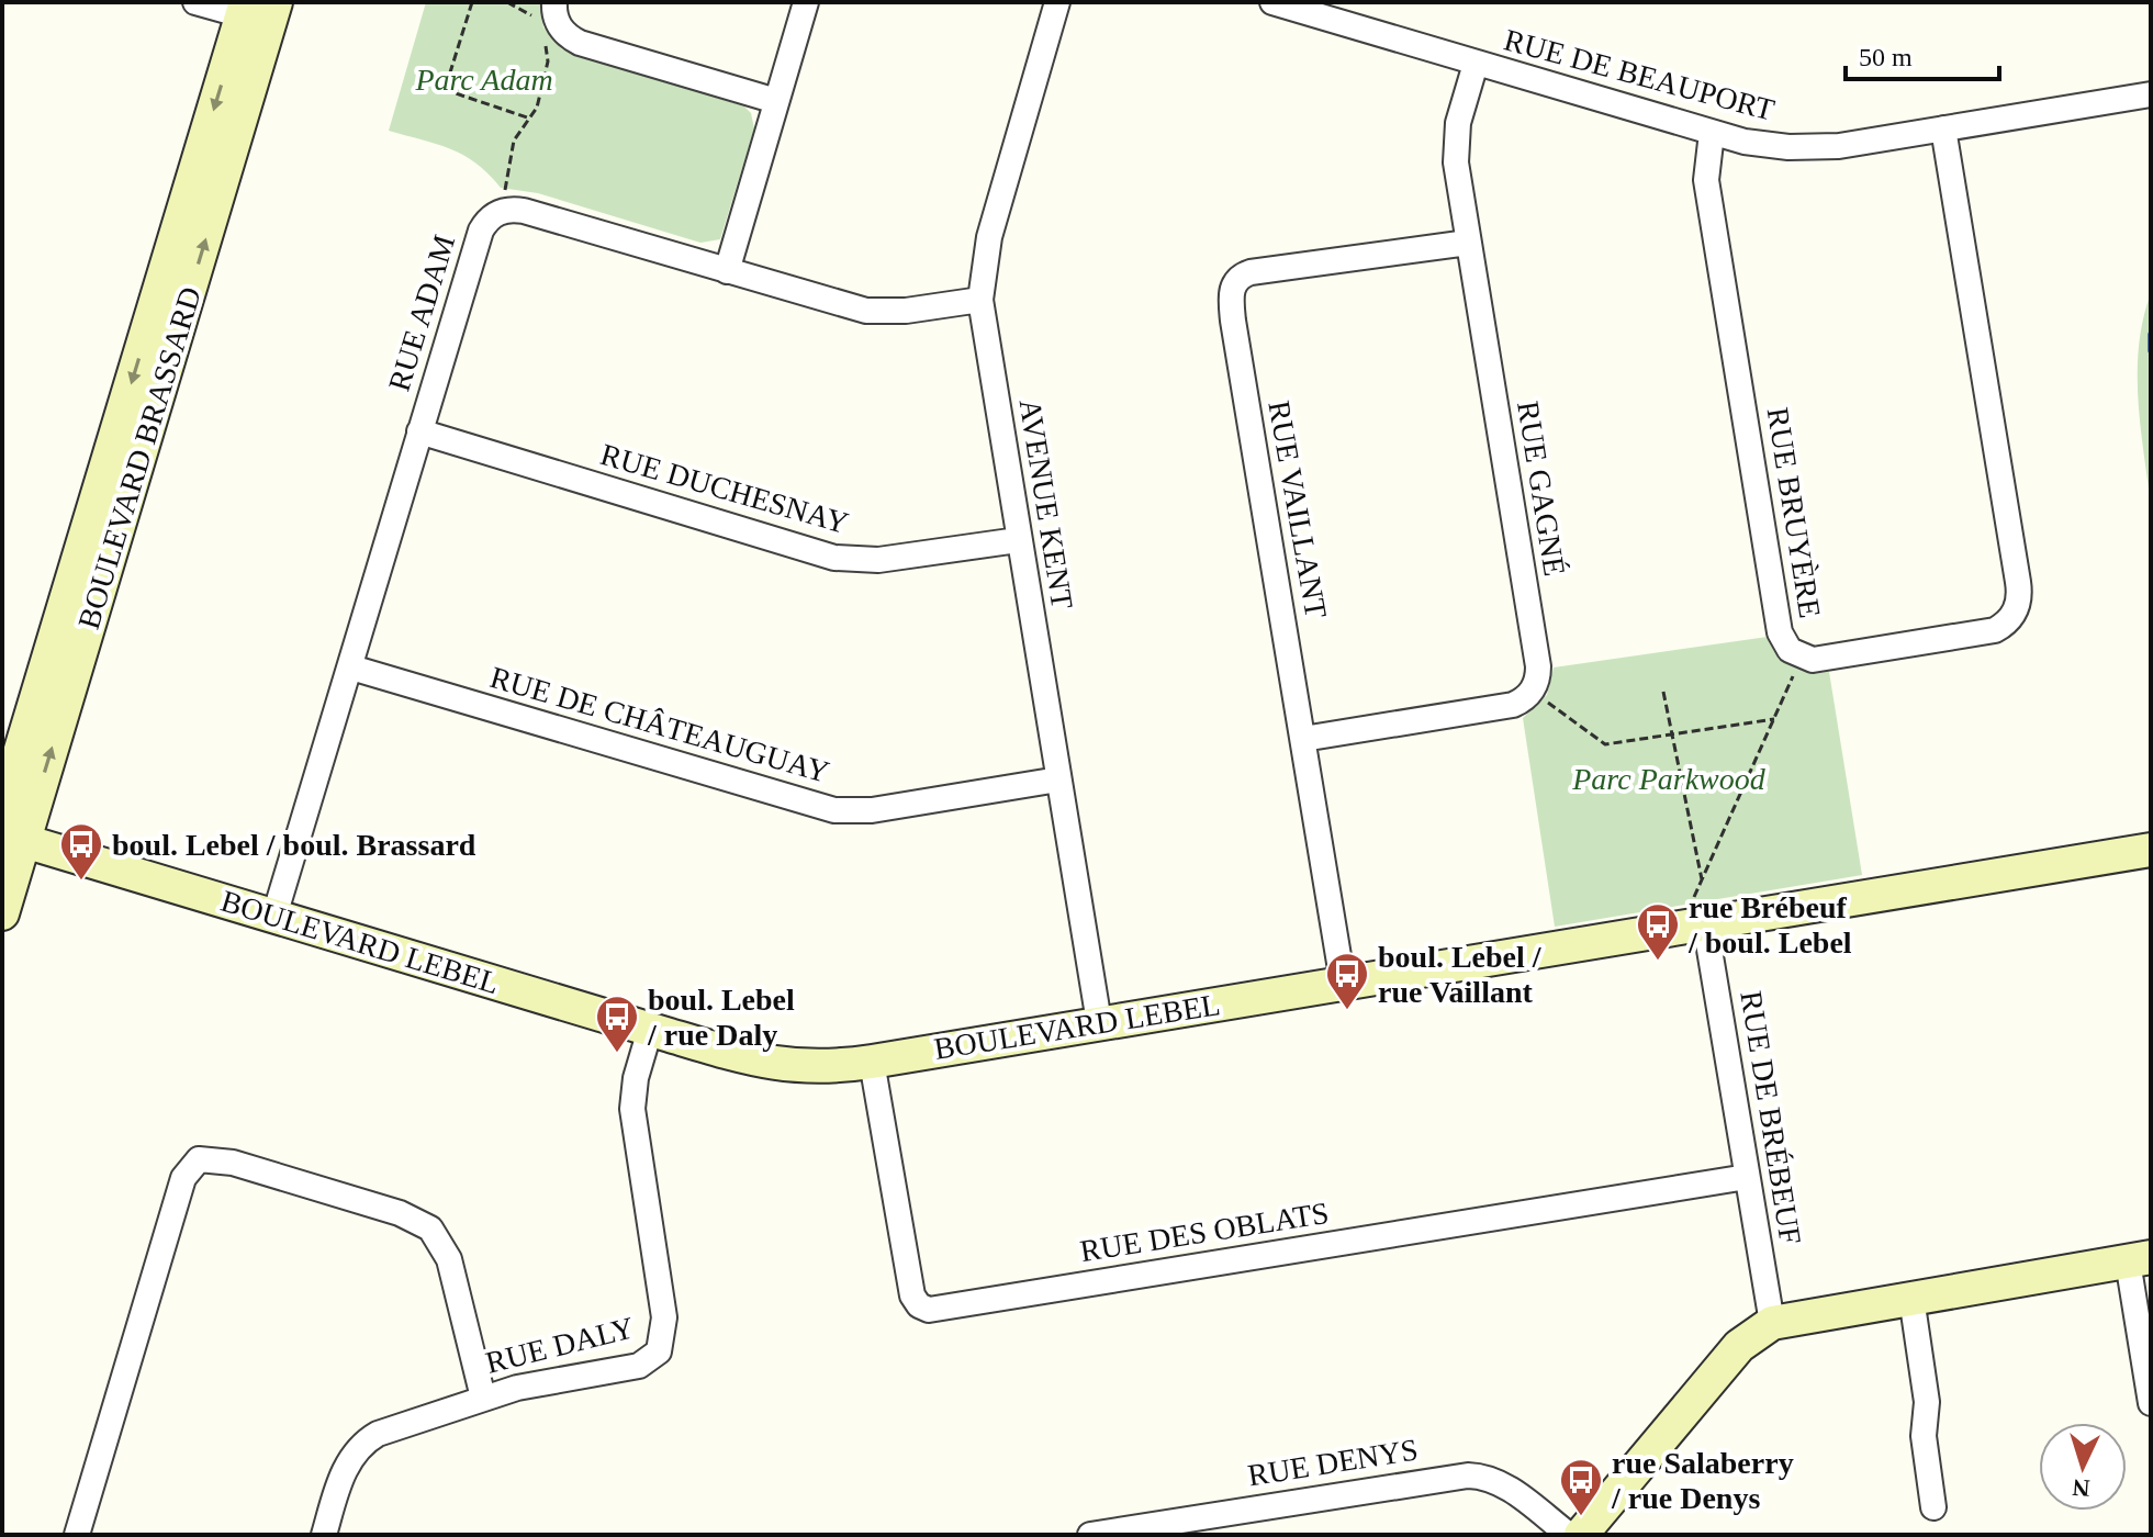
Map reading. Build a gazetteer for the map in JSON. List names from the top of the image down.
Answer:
{
  "streets": {
    "street": [
      "RUE DE BEAUPORT",
      "RUE ADAM",
      "BOULEVARD BRASSARD",
      "RUE DUCHESNAY",
      "RUE GAGNÉ",
      "AVENUE KENT",
      "RUE VAILLANT",
      "RUE BRUYÈRE",
      "RUE DE CHÂTEAUGUAY",
      "BOULEVARD LEBEL",
      "RUE DE BRÉBEUF",
      "RUE DES OBLATS",
      "RUE DALY",
      "RUE DENYS"
    ]
  },
  "crossings": [
    ["RUE DE BEAUPORT", "RUE GAGNÉ"],
    ["RUE DE BEAUPORT", "RUE BRUYÈRE"],
    ["RUE ADAM", "RUE DUCHESNAY"],
    ["RUE ADAM", "AVENUE KENT"],
    ["RUE ADAM", "RUE DE CHÂTEAUGUAY"],
    ["RUE ADAM", "BOULEVARD LEBEL"],
    ["BOULEVARD BRASSARD", "BOULEVARD LEBEL"],
    ["RUE DUCHESNAY", "AVENUE KENT"],
    ["RUE GAGNÉ", "RUE VAILLANT"],
    ["AVENUE KENT", "RUE DE CHÂTEAUGUAY"],
    ["AVENUE KENT", "BOULEVARD LEBEL"],
    ["RUE VAILLANT", "BOULEVARD LEBEL"],
    ["BOULEVARD LEBEL", "RUE DE BRÉBEUF"],
    ["BOULEVARD LEBEL", "RUE DES OBLATS"],
    ["BOULEVARD LEBEL", "RUE DALY"],
    ["RUE DE BRÉBEUF", "RUE DES OBLATS"]
  ],
  "parks": ["Parc Adam", "Parc Parkwood"],
  "places": {
    "bus stop": [
      "boul. Lebel / boul. Brassard",
      "rue Brébeuf / boul. Lebel",
      "boul. Lebel / rue Vaillant",
      "boul. Lebel / rue Daly",
      "rue Salaberry / rue Denys"
    ]
  },
  "scale_bar": "50 m",
  "north": "bottom"
}
